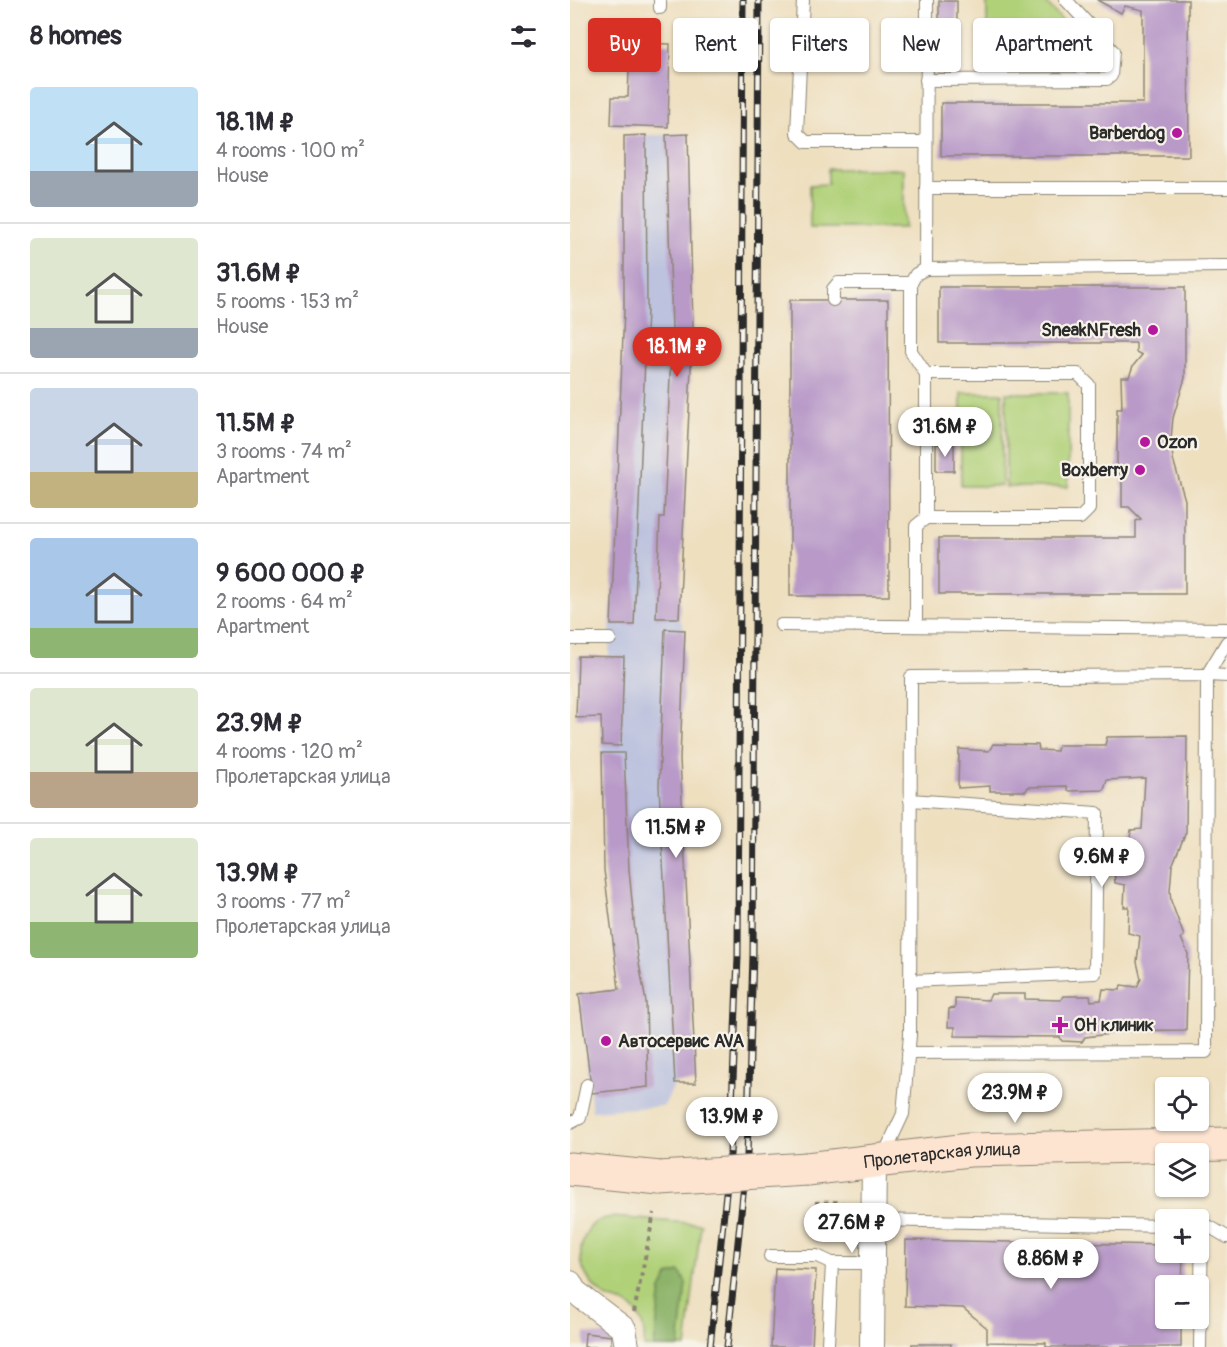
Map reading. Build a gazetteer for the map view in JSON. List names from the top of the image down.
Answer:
{
  "streets": {
    "street": ["Пролетарская улица"]
  },
  "places": {
    "other": [
      "Barberdog",
      "SneakNFresh",
      "Ozon",
      "Boxberry",
      "Автосервис AVA"
    ],
    "health": ["ОН клиник"]
  },
  "page": {
    "heading": "8 homes",
    "chip": [
      "Buy",
      "Rent",
      "Filters",
      "New",
      "Apartment"
    ],
    "list": [
      {
        "name": "18.1M ₽",
        "note": "4 rooms · 100 m² · House"
      },
      {
        "name": "31.6M ₽",
        "note": "5 rooms · 153 m² · House"
      },
      {
        "name": "11.5M ₽",
        "note": "3 rooms · 74 m² · Apartment"
      },
      {
        "name": "9 600 000 ₽",
        "note": "2 rooms · 64 m² · Apartment"
      },
      {
        "name": "23.9M ₽",
        "note": "4 rooms · 120 m² · Пролетарская улица"
      },
      {
        "name": "13.9M ₽",
        "note": "3 rooms · 77 m² · Пролетарская улица"
      }
    ],
    "price": [
      "18.1M ₽",
      "31.6M ₽",
      "11.5M ₽",
      "9.6M ₽",
      "23.9M ₽",
      "13.9M ₽",
      "27.6M ₽",
      "8.86M ₽"
    ],
    "map_buttons": ["+", "−"]
  }
}
